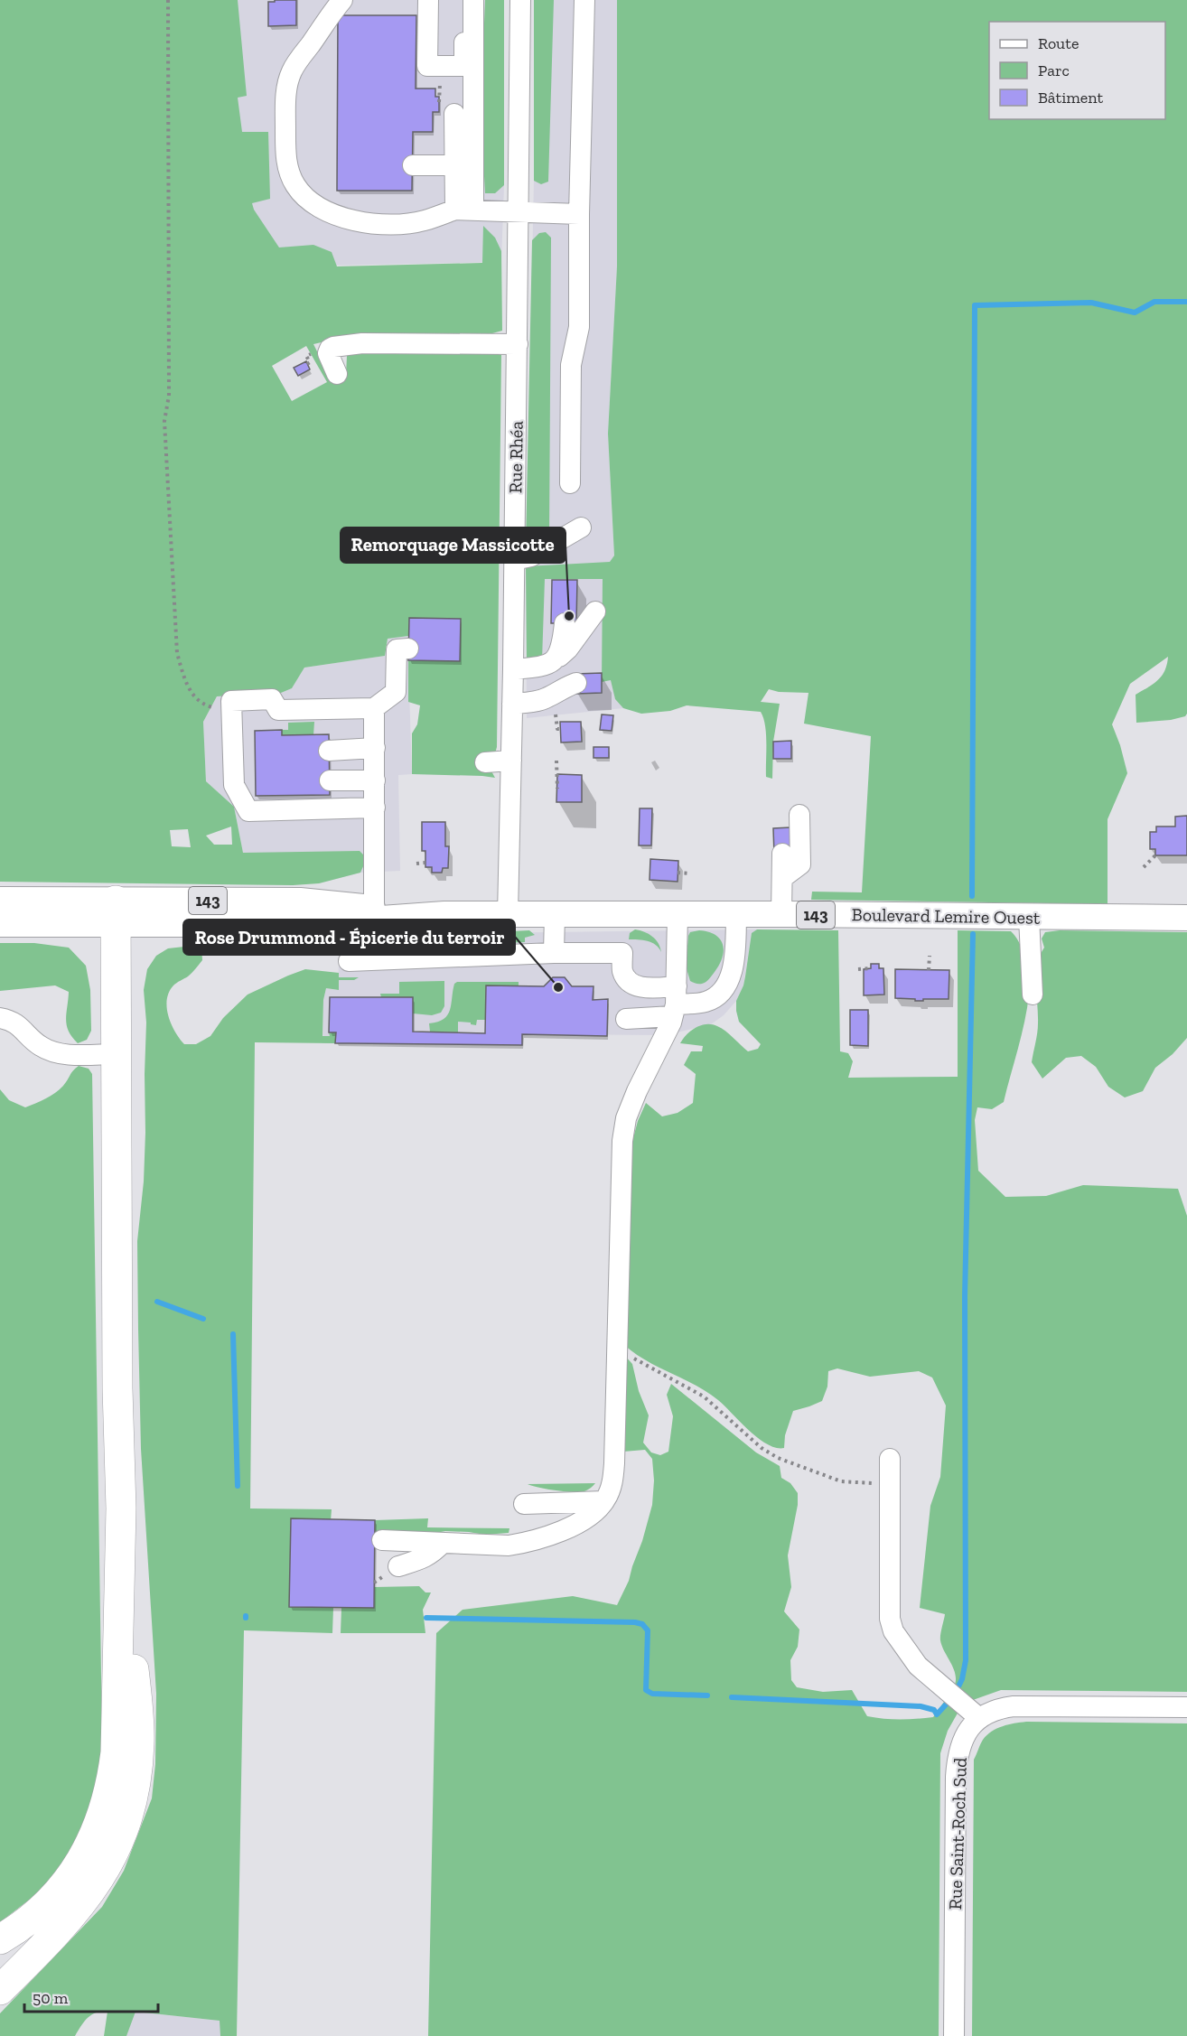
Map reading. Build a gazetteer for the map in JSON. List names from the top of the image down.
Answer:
{
  "streets": {
    "main road": ["143", "Boulevard Lemire Ouest"],
    "street": ["Rue Rhéa", "Rue Saint-Roch Sud"]
  },
  "crossings": [
    ["Rue Rhéa", "Boulevard Lemire Ouest"]
  ],
  "places": ["Remorquage Massicotte", "Rose Drummond - Épicerie du terroir"],
  "legend": ["Route", "Parc", "Bâtiment"],
  "scale_bar": "50 m"
}
